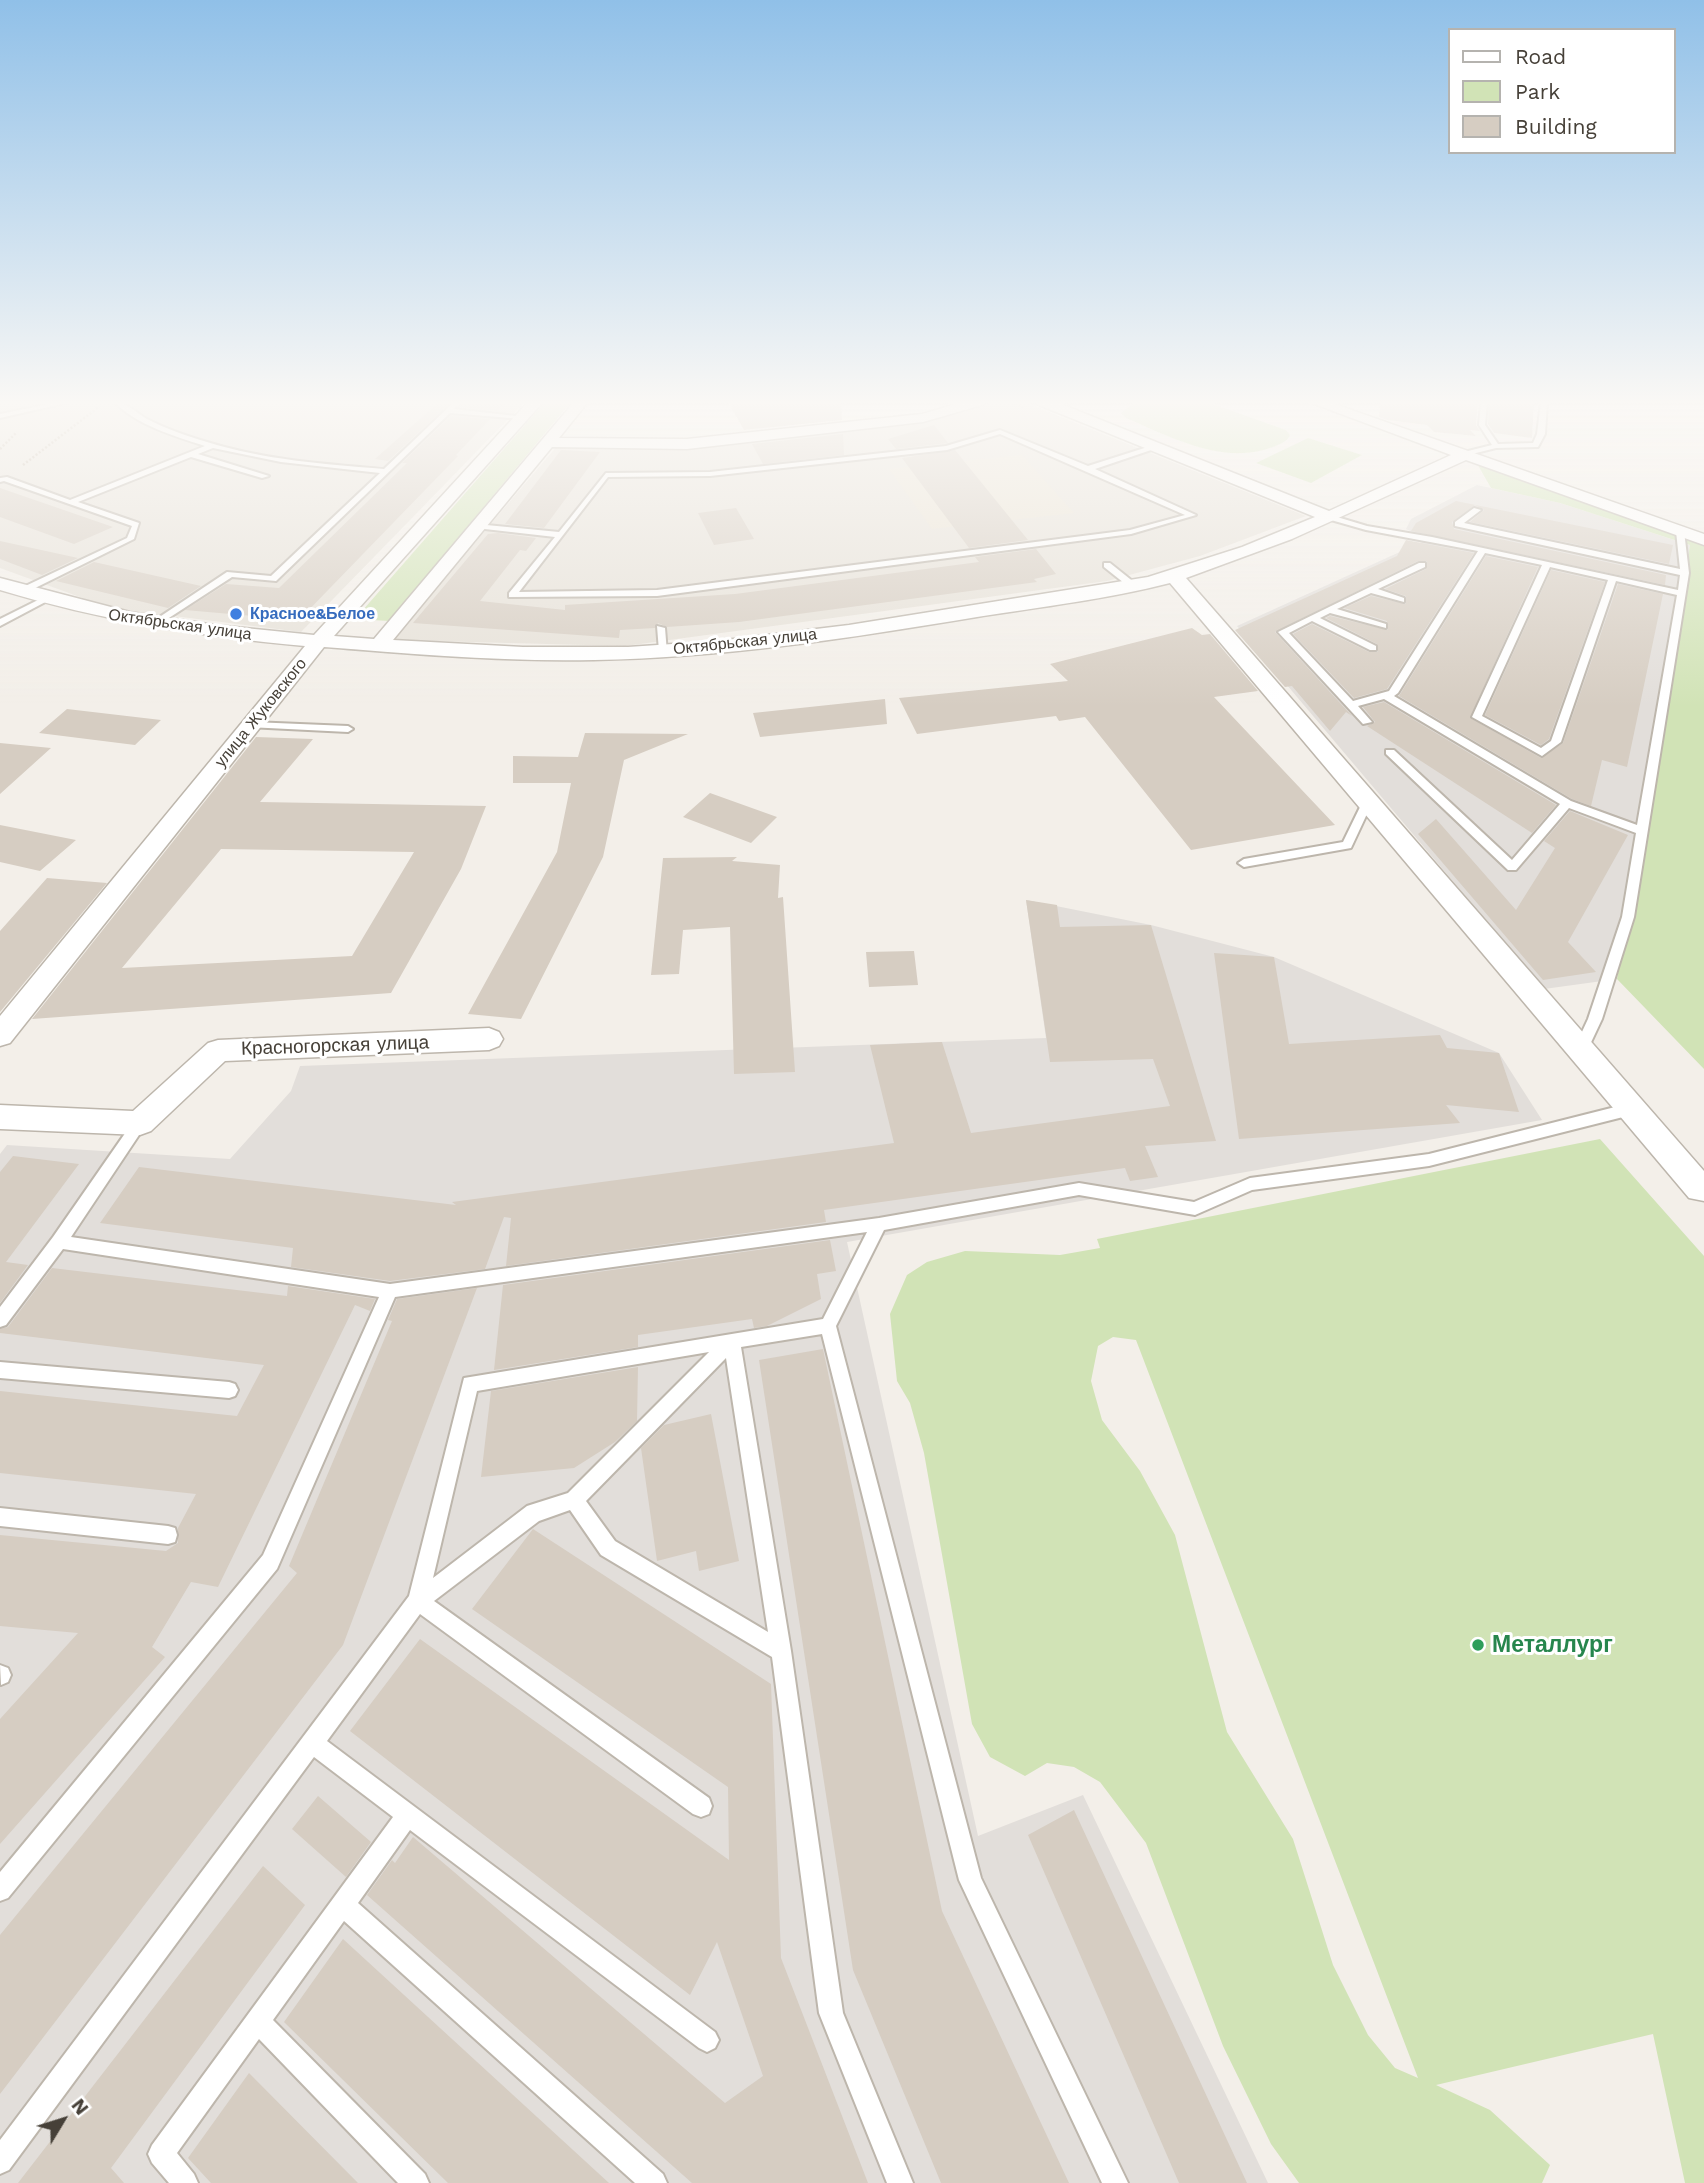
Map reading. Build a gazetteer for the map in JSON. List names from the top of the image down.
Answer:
{
  "streets": {
    "street": ["Октябрьская улица", "улица Жуковского", "Красногорская улица"]
  },
  "crossings": [
    ["Октябрьская улица", "улица Жуковского"]
  ],
  "places": ["Красное&Белое", "Металлург"],
  "legend": ["Road", "Park", "Building"],
  "north": "top right"
}
